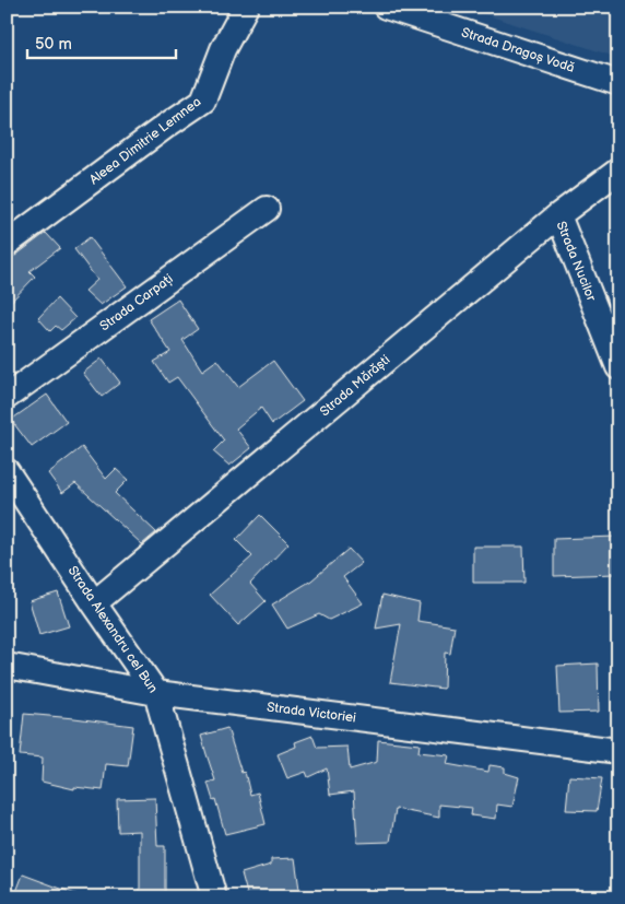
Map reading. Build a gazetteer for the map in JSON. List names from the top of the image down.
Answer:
{
  "streets": {
    "street": [
      "Strada Dragoș Vodă",
      "Aleea Dimitrie Lemnea",
      "Strada Nucilor",
      "Strada Carpați",
      "Strada Mărăști",
      "Strada Alexandru cel Bun",
      "Strada Victoriei"
    ]
  },
  "crossings": [
    ["Strada Nucilor", "Strada Mărăști"],
    ["Strada Mărăști", "Strada Alexandru cel Bun"],
    ["Strada Alexandru cel Bun", "Strada Victoriei"]
  ],
  "scale_bar": "50 m"
}
